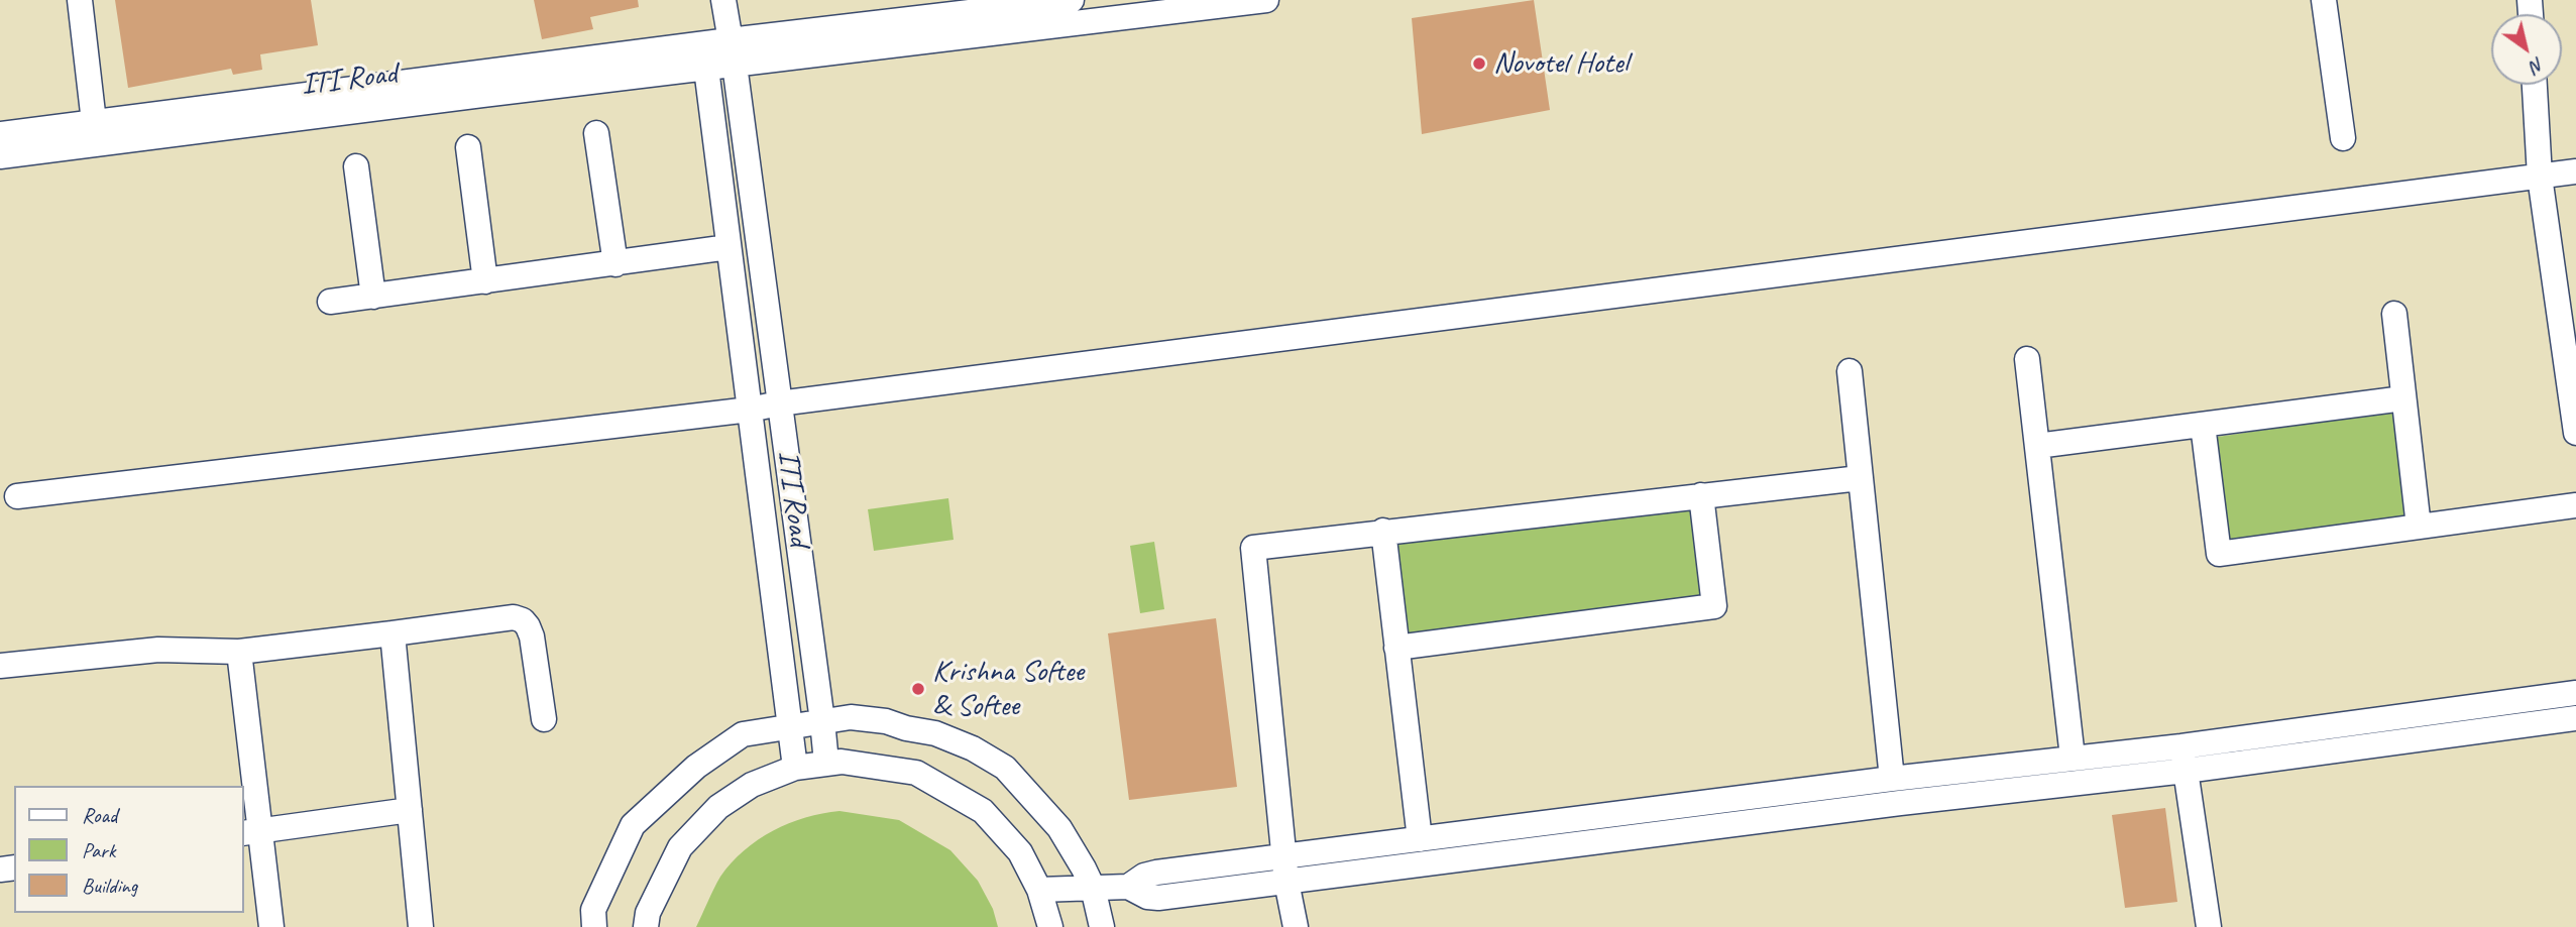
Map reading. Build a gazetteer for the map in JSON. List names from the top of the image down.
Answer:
{
  "streets": {
    "street": ["ITI Road"]
  },
  "places": ["Novotel Hotel", "Krishna Softee & Softee"],
  "legend": ["Road", "Park", "Building"],
  "north": "bottom right"
}
